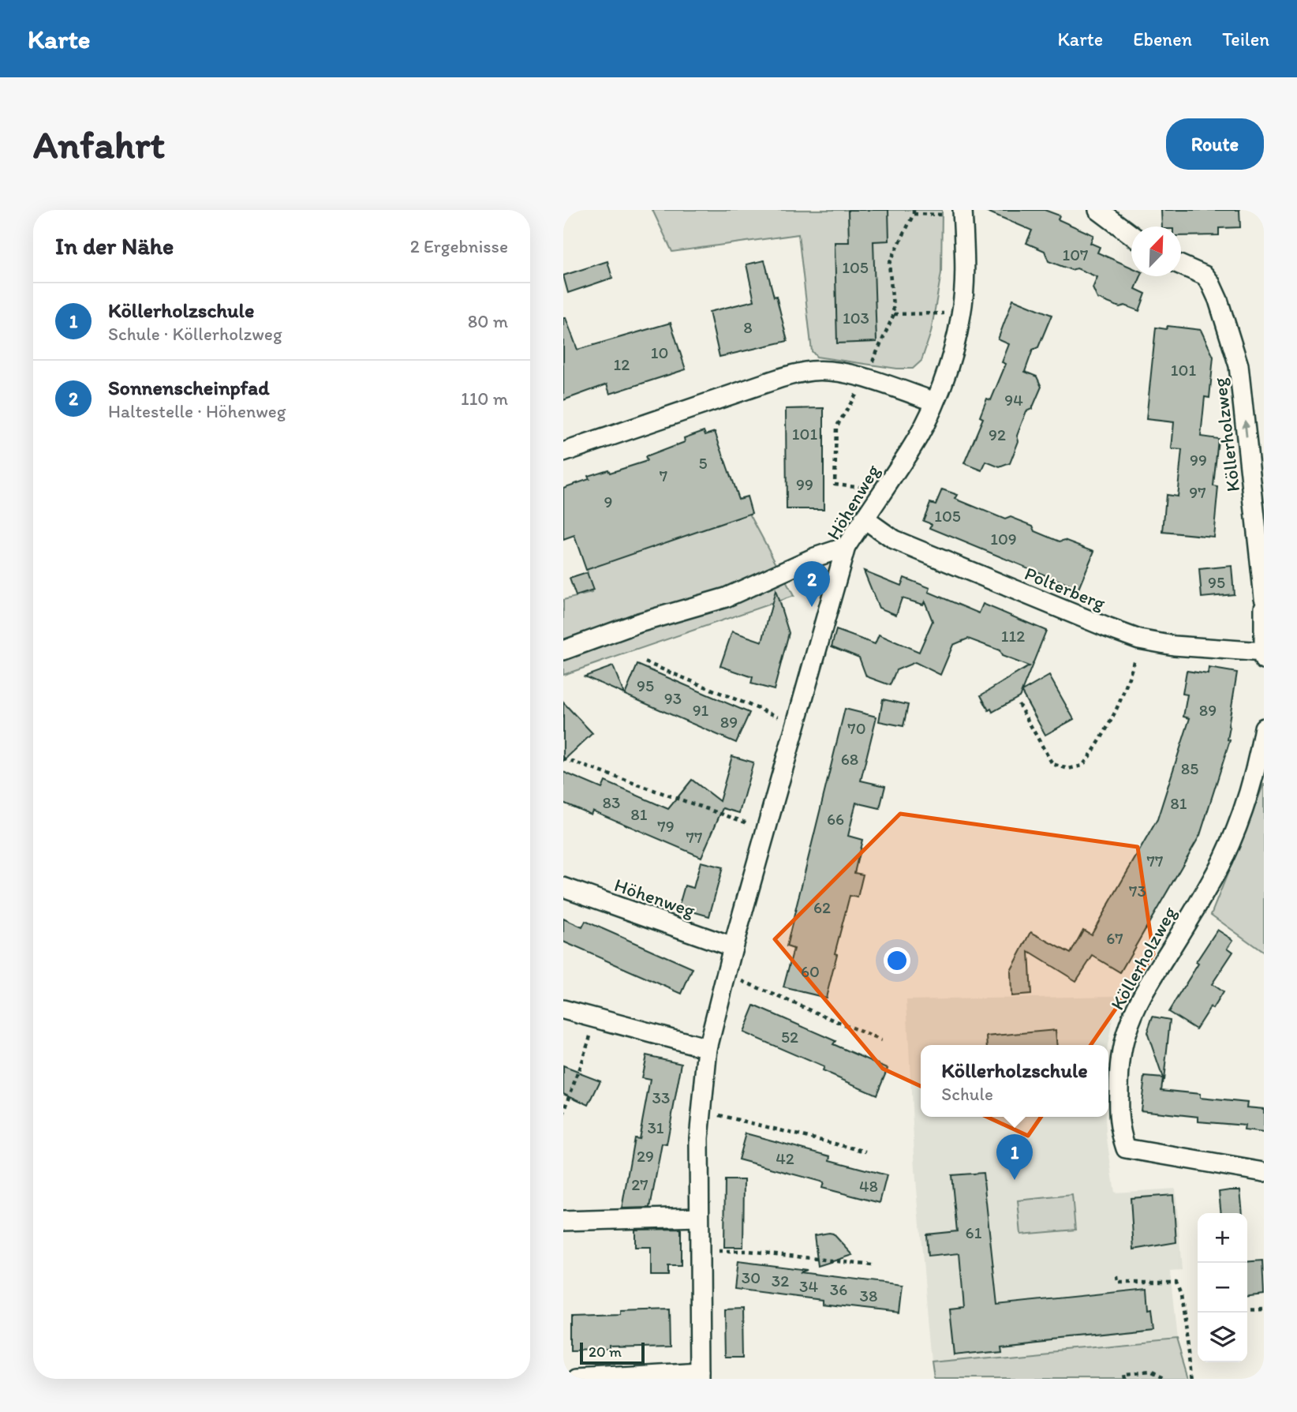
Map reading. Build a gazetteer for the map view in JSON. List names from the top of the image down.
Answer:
{
  "streets": {
    "street": ["Köllerholzweg", "Höhenweg", "Polterberg"]
  },
  "crossings": [
    ["Höhenweg", "Polterberg"]
  ],
  "one_way": ["Köllerholzweg"],
  "house_numbers": [
    "107",
    "105",
    "103",
    "8",
    "10",
    "12",
    "101",
    "94",
    "101",
    "92",
    "99",
    "5",
    "7",
    "99",
    "97",
    "9",
    "105",
    "109",
    "95",
    "112",
    "95",
    "93",
    "91",
    "89",
    "89",
    "70",
    "68",
    "85",
    "83",
    "81",
    "81",
    "66",
    "79",
    "77",
    "77",
    "73",
    "62",
    "67",
    "60",
    "52",
    "33",
    "31",
    "29",
    "42",
    "27",
    "48",
    "61",
    "30",
    "32",
    "34",
    "36",
    "38"
  ],
  "scale_bar": "20 m",
  "north": "top right",
  "page": {
    "header": "Karte",
    "nav": ["Karte", "Ebenen", "Teilen"],
    "buttons": "Route",
    "title": "Anfahrt",
    "heading": ["In der Nähe", "2 Ergebnisse"],
    "list": [
      {
        "mark": "1",
        "name": "Köllerholzschule",
        "note": "Schule · Köllerholzweg",
        "value": "80 m"
      },
      {
        "mark": "2",
        "name": "Sonnenscheinpfad",
        "note": "Haltestelle · Höhenweg",
        "value": "110 m"
      }
    ],
    "pins": ["2", "1"],
    "popup": ["Köllerholzschule", "Schule"],
    "map_buttons": ["+", "−"],
    "scale": "20 m"
  }
}
